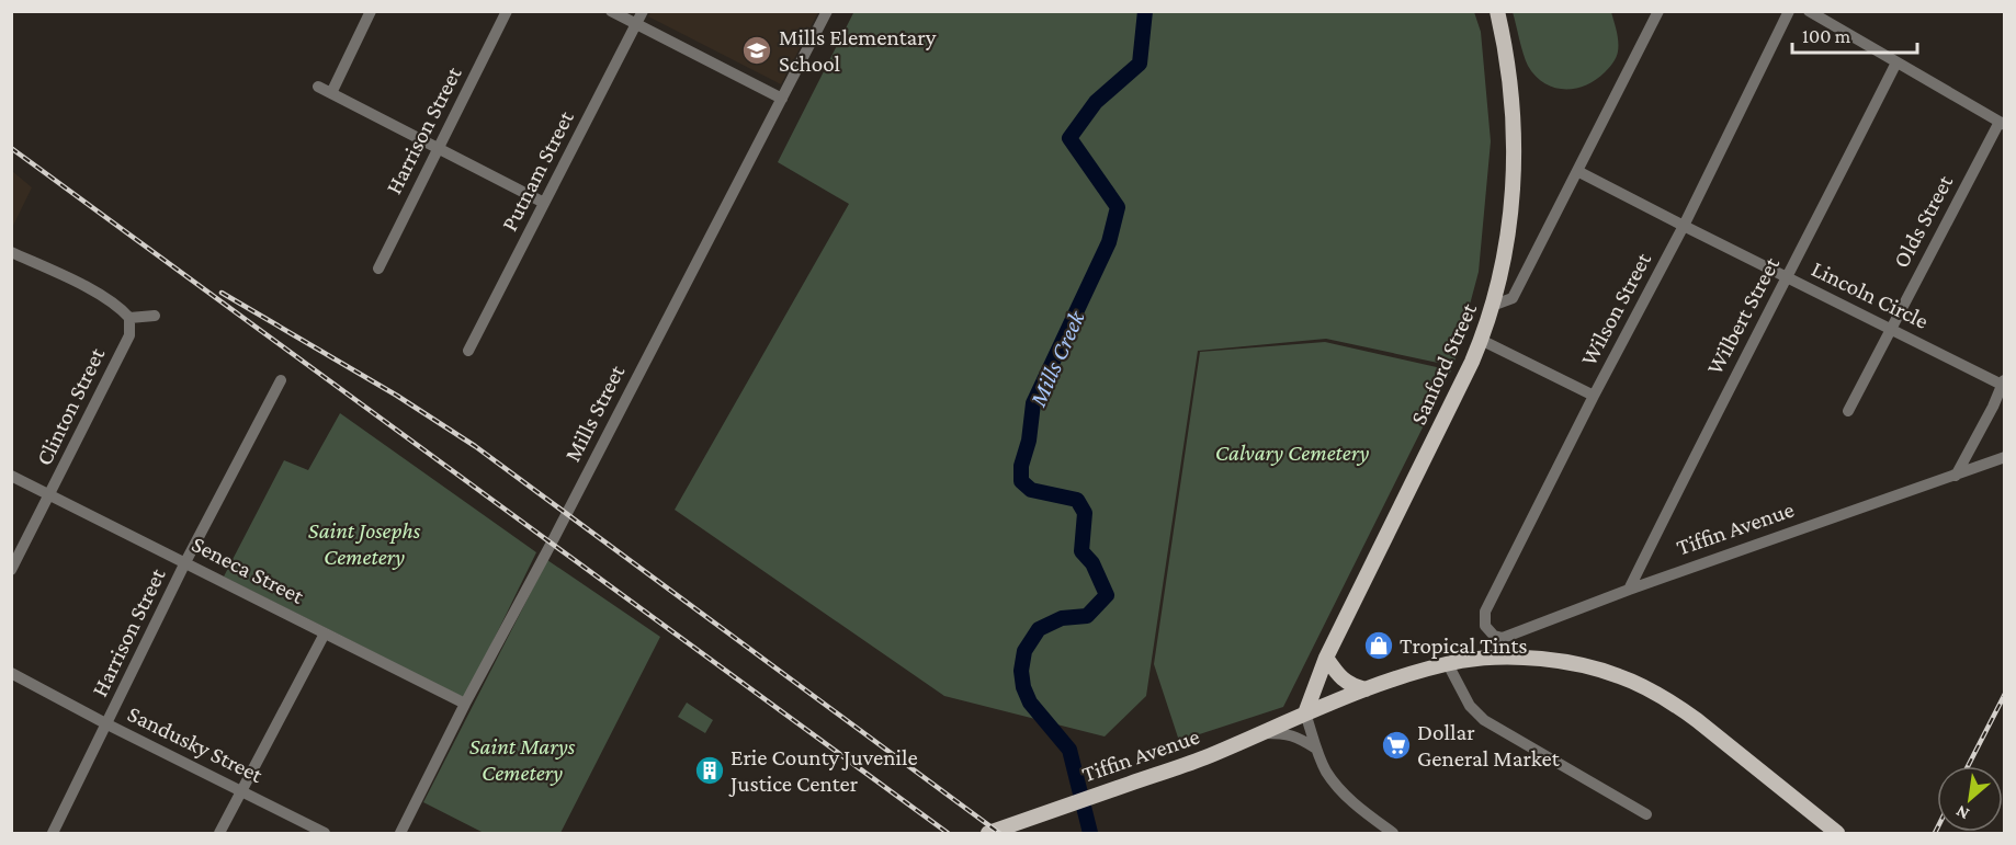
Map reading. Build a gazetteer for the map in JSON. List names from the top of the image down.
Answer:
{
  "streets": {
    "main road": ["Sanford Street", "Tiffin Avenue"],
    "street": [
      "Harrison Street",
      "Putnam Street",
      "Olds Street",
      "Lincoln Circle",
      "Wilson Street",
      "Wilbert Street",
      "Clinton Street",
      "Mills Street",
      "Seneca Street",
      "Sandusky Street"
    ]
  },
  "crossings": [
    ["Harrison Street", "Seneca Street"],
    ["Harrison Street", "Sandusky Street"],
    ["Olds Street", "Lincoln Circle"],
    ["Lincoln Circle", "Wilson Street"],
    ["Lincoln Circle", "Wilbert Street"],
    ["Lincoln Circle", "Sanford Street"],
    ["Wilson Street", "Tiffin Avenue"],
    ["Wilbert Street", "Tiffin Avenue"],
    ["Sanford Street", "Tiffin Avenue"],
    ["Clinton Street", "Seneca Street"],
    ["Mills Street", "Seneca Street"]
  ],
  "water": ["Mills Creek"],
  "parks": ["Calvary Cemetery", "Saint Josephs Cemetery", "Saint Marys Cemetery"],
  "places": {
    "school or university": ["Mills Elementary School"],
    "shop": ["Tropical Tints"],
    "supermarket": ["Dollar General Market"],
    "building": ["Erie County Juvenile Justice Center"]
  },
  "scale_bar": "100 m",
  "north": "bottom left"
}
